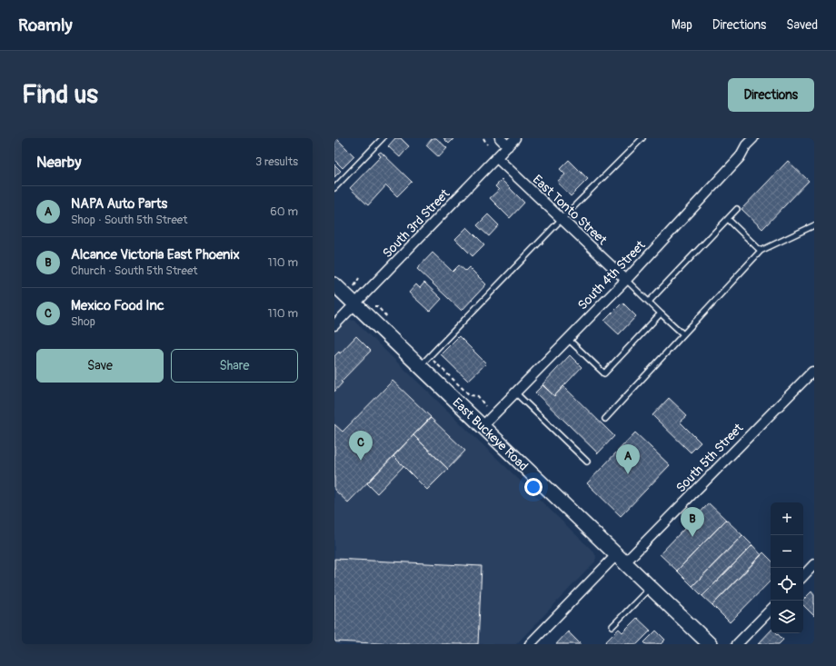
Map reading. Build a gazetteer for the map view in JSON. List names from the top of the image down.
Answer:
{
  "streets": {
    "main road": ["East Buckeye Road"],
    "street": [
      "East Tonto Street",
      "South 3rd Street",
      "South 4th Street",
      "South 5th Street"
    ]
  },
  "crossings": [
    ["East Tonto Street", "South 3rd Street"],
    ["East Tonto Street", "South 4th Street"],
    ["South 3rd Street", "East Buckeye Road"],
    ["South 4th Street", "East Buckeye Road"],
    ["East Buckeye Road", "South 5th Street"]
  ],
  "page": {
    "header": "Roamly",
    "nav": ["Map", "Directions", "Saved"],
    "buttons": [
      "Directions",
      ["Save", "Share"]
    ],
    "title": "Find us",
    "heading": ["Nearby", "3 results"],
    "list": [
      {
        "mark": "A",
        "name": "NAPA Auto Parts",
        "note": "Shop · South 5th Street",
        "value": "60 m"
      },
      {
        "mark": "B",
        "name": "Alcance Victoria East Phoenix",
        "note": "Church · South 5th Street",
        "value": "110 m"
      },
      {
        "mark": "C",
        "name": "Mexico Food Inc",
        "note": "Shop",
        "value": "110 m"
      }
    ],
    "pins": ["C", "A", "B"],
    "map_buttons": ["+", "−"]
  }
}
